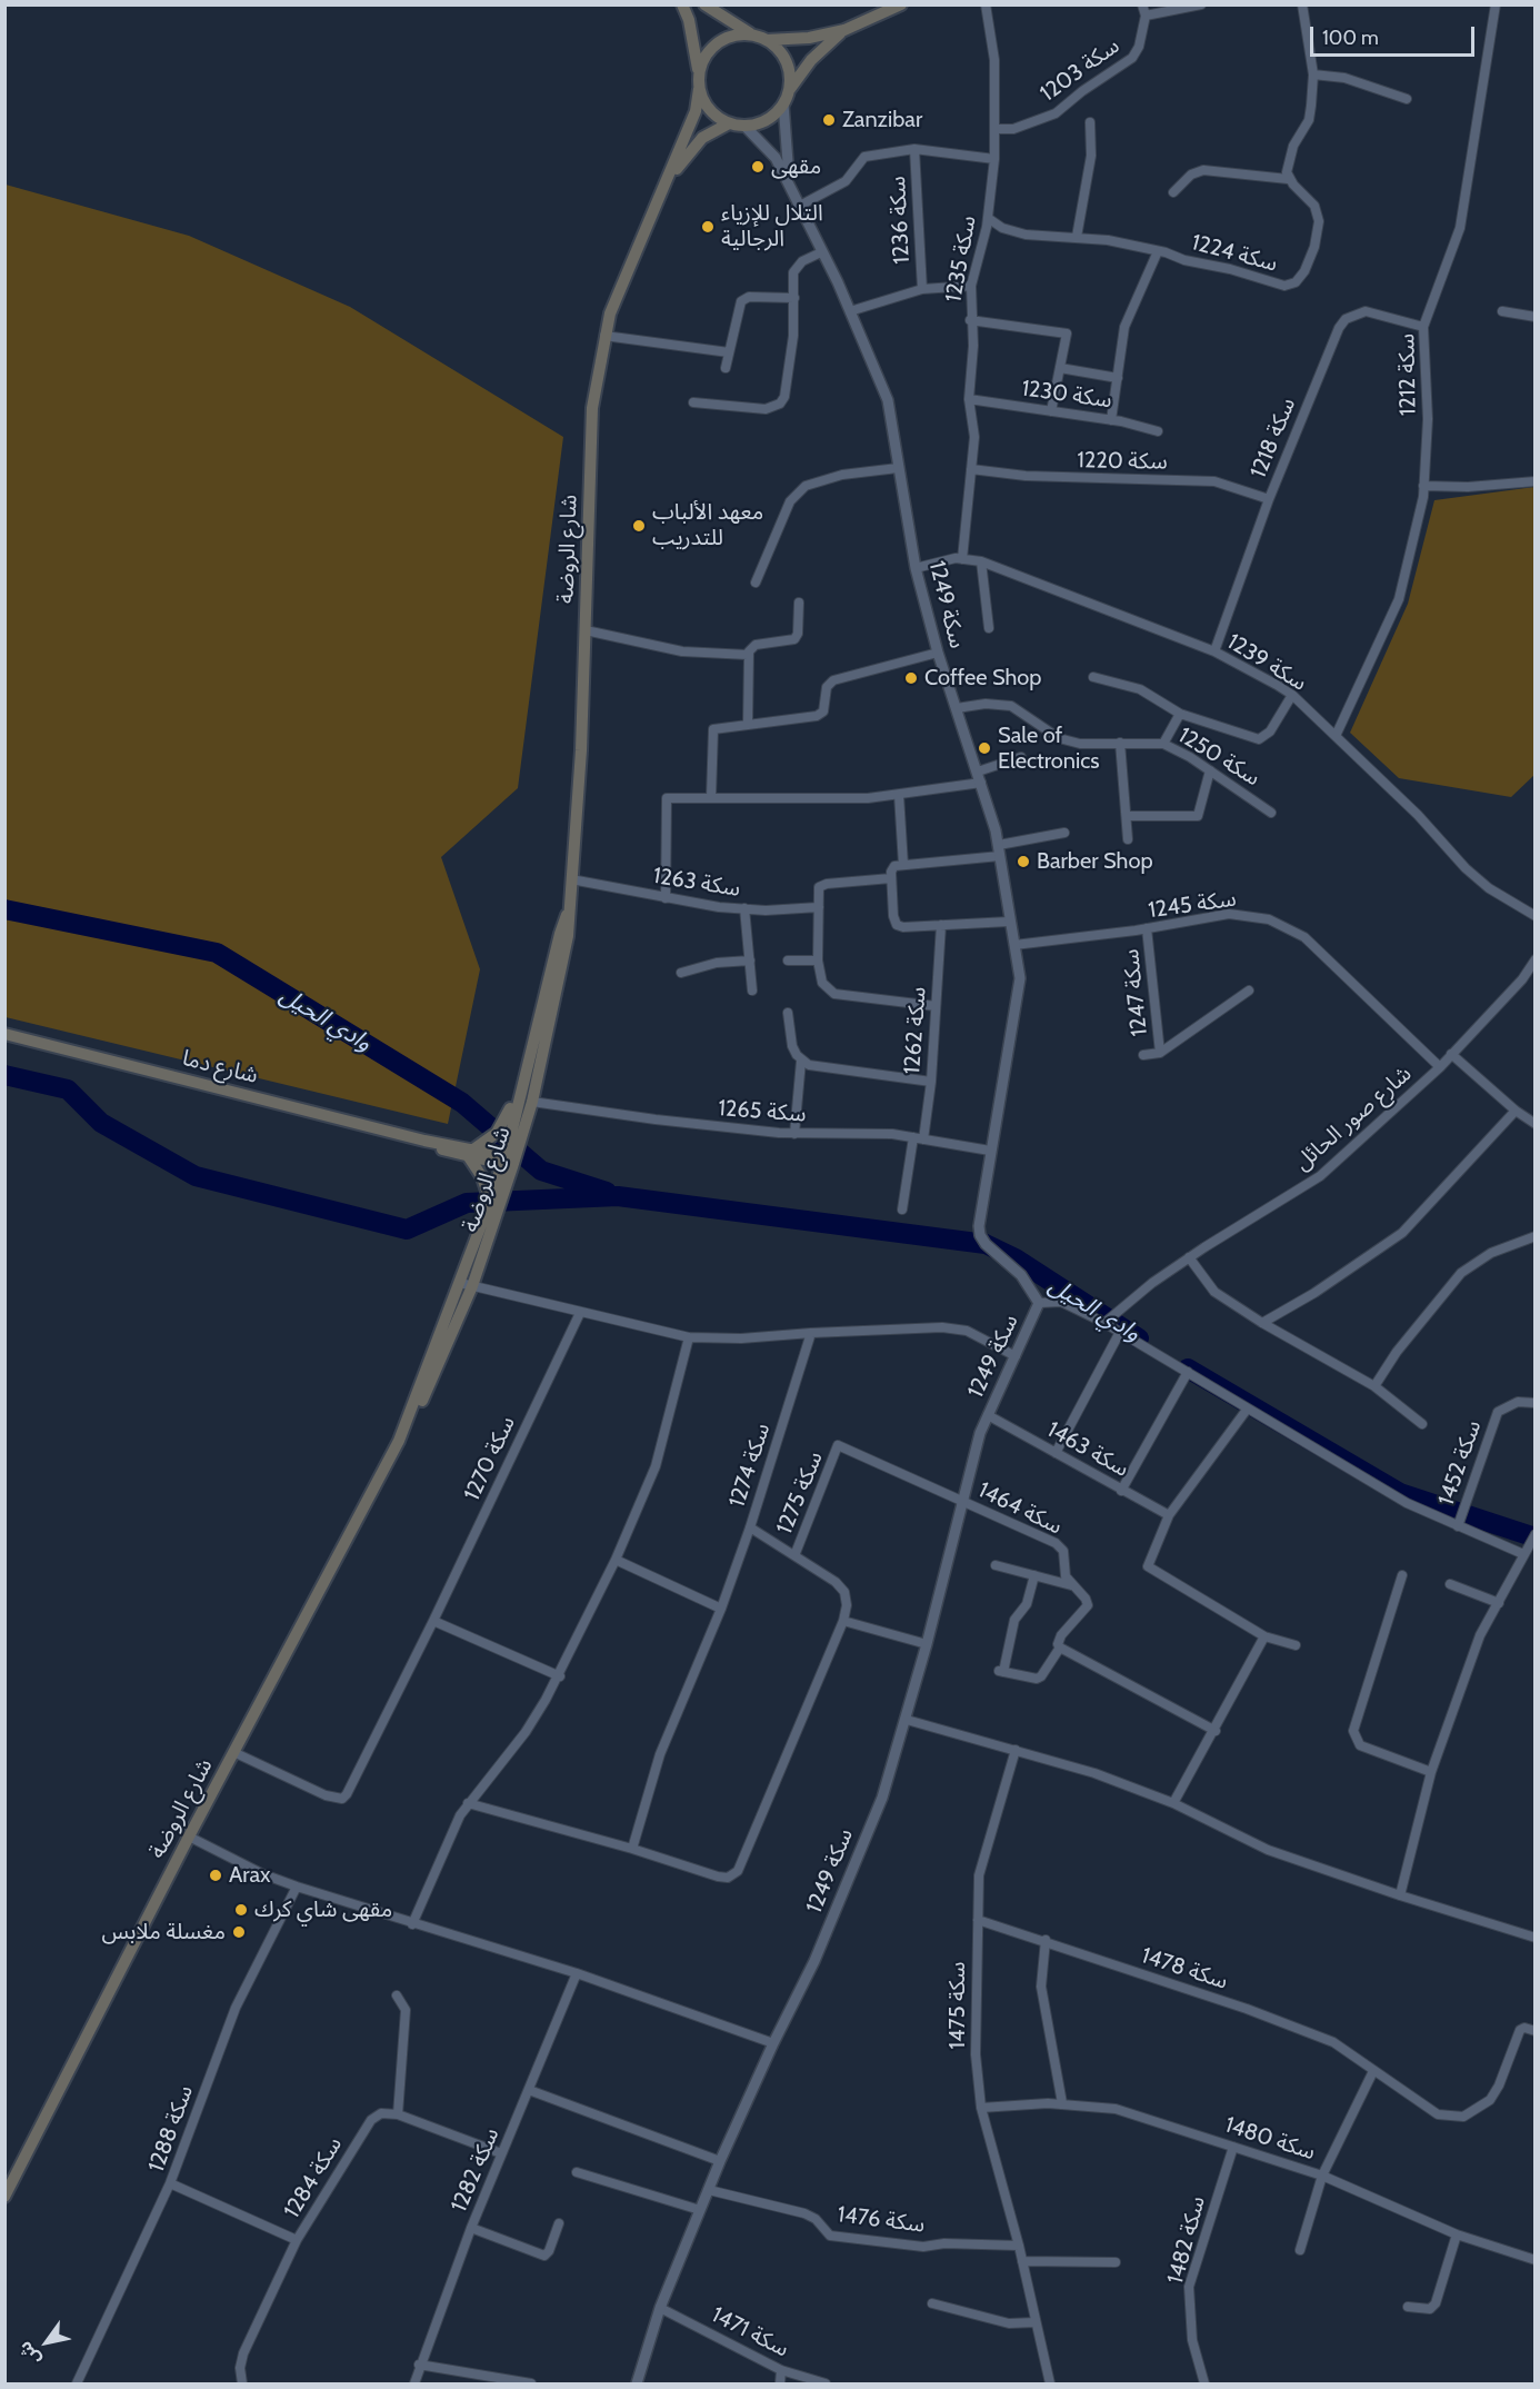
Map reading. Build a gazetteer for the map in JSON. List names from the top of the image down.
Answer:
{
  "streets": {
    "main road": ["شارع الروضة", "شارع دما"],
    "street": [
      "سكة 1203",
      "سكة 1236",
      "سكة 1224",
      "سكة 1235",
      "سكة 1212",
      "سكة 1230",
      "سكة 1218",
      "سكة 1220",
      "سكة 1249",
      "سكة 1239",
      "سكة 1250",
      "سكة 1263",
      "سكة 1245",
      "سكة 1247",
      "سكة 1262",
      "سكة 1265",
      "شارع صور الحائل",
      "سكة 1463",
      "سكة 1270",
      "سكة 1452",
      "سكة 1274",
      "سكة 1275",
      "سكة 1464",
      "سكة 1478",
      "سكة 1475",
      "سكة 1288",
      "سكة 1480",
      "سكة 1282",
      "سكة 1284",
      "سكة 1476",
      "سكة 1482",
      "سكة 1471"
    ]
  },
  "crossings": [
    ["سكة 1203", "سكة 1235"],
    ["سكة 1236", "سكة 1235"],
    ["سكة 1236", "سكة 1249"],
    ["سكة 1224", "سكة 1235"],
    ["سكة 1235", "سكة 1230"],
    ["سكة 1235", "سكة 1220"],
    ["سكة 1235", "سكة 1239"],
    ["سكة 1212", "سكة 1218"],
    ["سكة 1212", "سكة 1239"],
    ["سكة 1218", "سكة 1220"],
    ["سكة 1218", "سكة 1239"],
    ["شارع الروضة", "سكة 1249"],
    ["شارع الروضة", "سكة 1263"],
    ["شارع الروضة", "شارع دما"],
    ["شارع الروضة", "سكة 1265"],
    ["شارع الروضة", "سكة 1270"],
    ["سكة 1249", "سكة 1239"],
    ["سكة 1249", "سكة 1250"],
    ["سكة 1249", "سكة 1245"],
    ["سكة 1249", "سكة 1265"],
    ["سكة 1249", "سكة 1463"],
    ["سكة 1249", "سكة 1464"],
    ["سكة 1249", "سكة 1476"],
    ["سكة 1249", "سكة 1471"],
    ["سكة 1245", "سكة 1247"],
    ["سكة 1245", "شارع صور الحائل"],
    ["سكة 1262", "سكة 1265"],
    ["سكة 1275", "سكة 1464"],
    ["سكة 1478", "سكة 1475"],
    ["سكة 1475", "سكة 1480"],
    ["سكة 1475", "سكة 1476"],
    ["سكة 1480", "سكة 1482"]
  ],
  "water": ["وادي الحيل"],
  "places": [
    "Zanzibar",
    "مقهى",
    "التلال للإزياء الرجالية",
    "معهد الألباب للتدريب",
    "Coffee Shop",
    "Sale of Electronics",
    "Barber Shop",
    "Arax",
    "مقهى شاي كرك",
    "مغسلة ملابس"
  ],
  "scale_bar": "100 m",
  "north": "bottom left"
}
